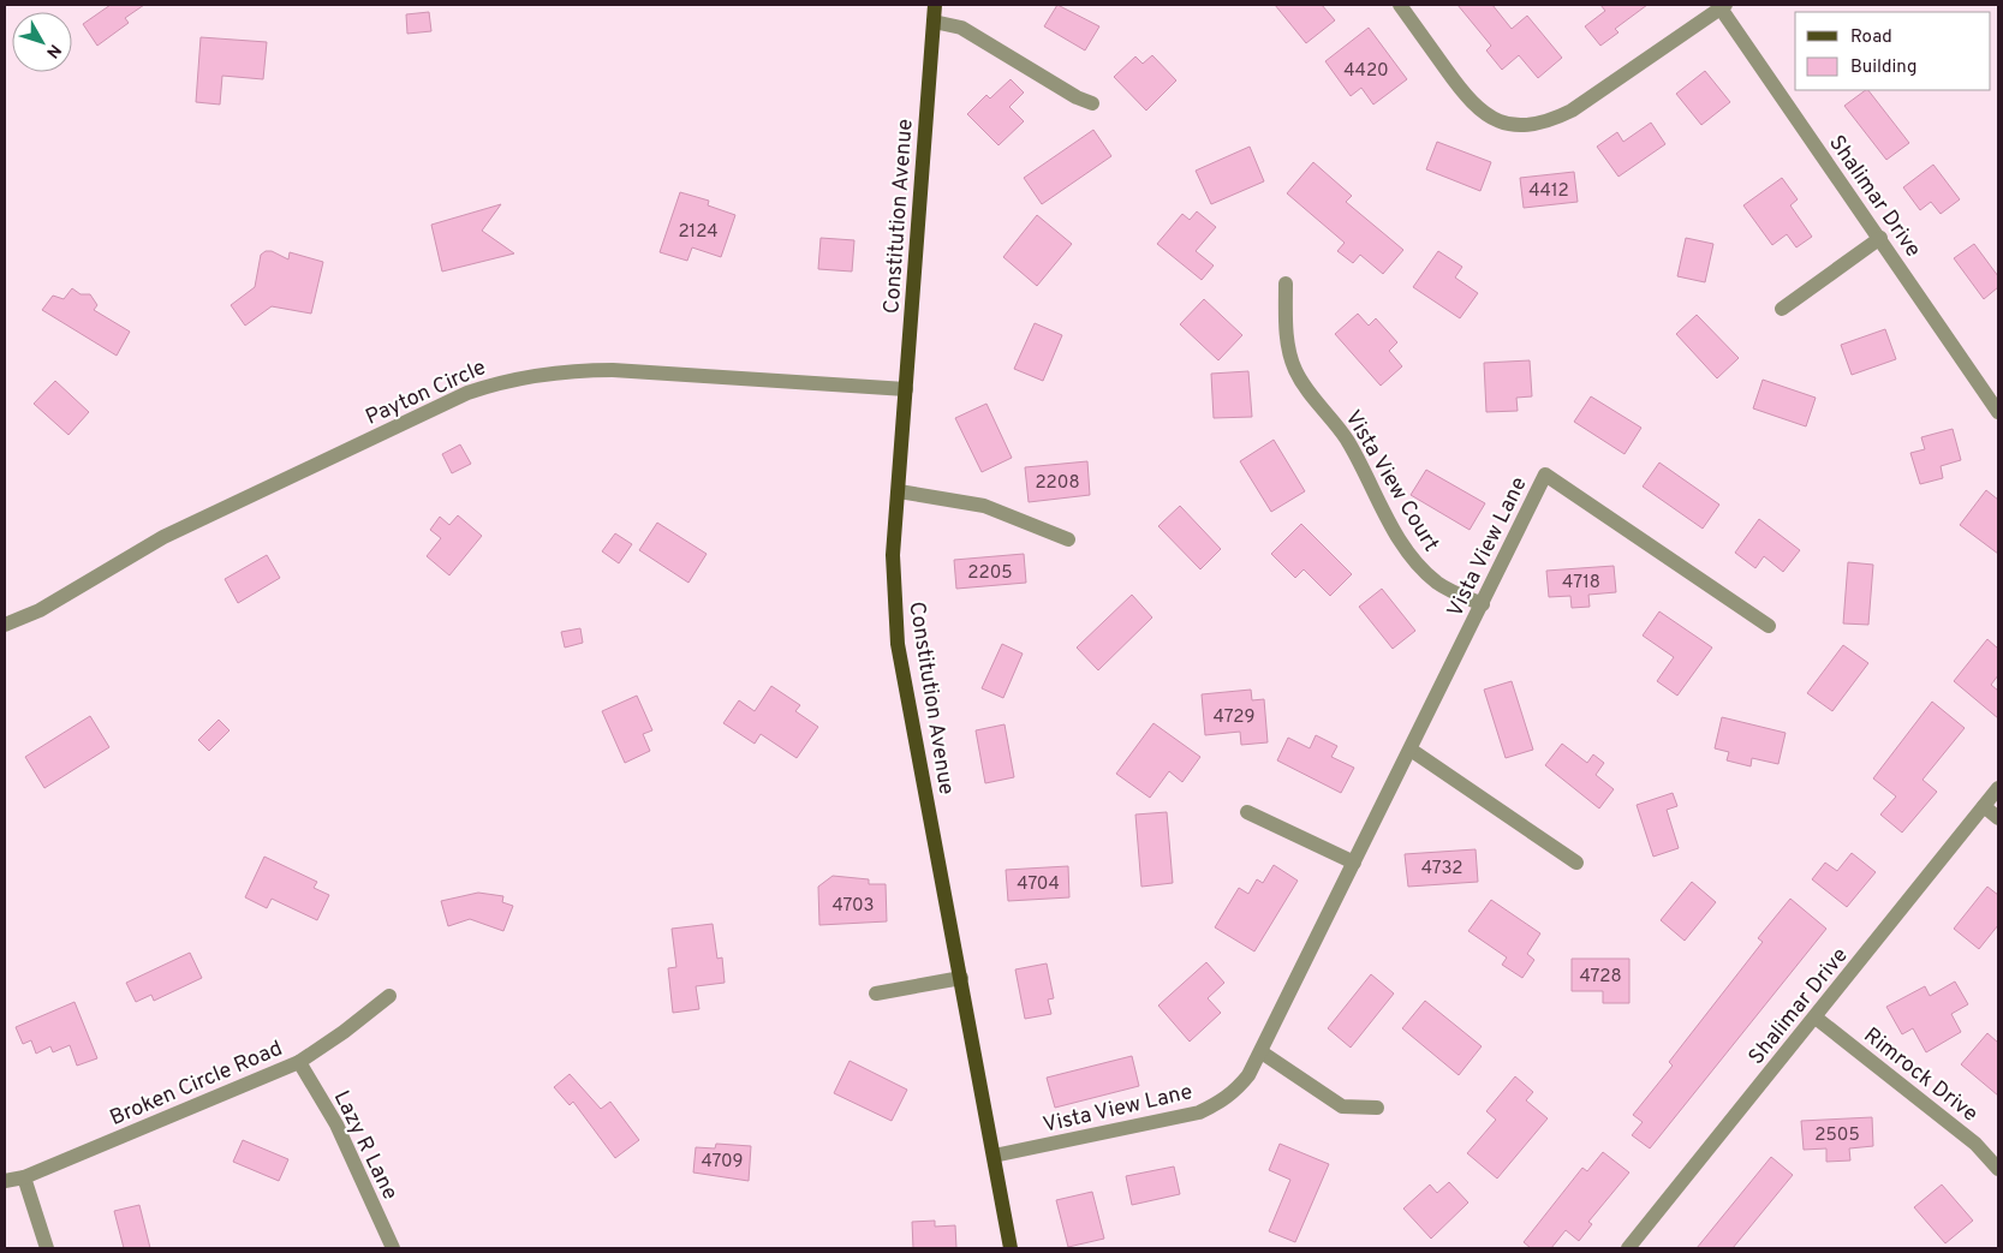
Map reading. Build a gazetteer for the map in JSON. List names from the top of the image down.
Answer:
{
  "streets": {
    "main road": ["Constitution Avenue"],
    "street": [
      "Shalimar Drive",
      "Payton Circle",
      "Vista View Court",
      "Vista View Lane",
      "Rimrock Drive",
      "Broken Circle Road",
      "Lazy R Lane"
    ]
  },
  "crossings": [
    ["Shalimar Drive", "Rimrock Drive"],
    ["Constitution Avenue", "Payton Circle"],
    ["Constitution Avenue", "Vista View Lane"],
    ["Vista View Court", "Vista View Lane"],
    ["Broken Circle Road", "Lazy R Lane"]
  ],
  "house_numbers": [
    "4420",
    "4412",
    "2124",
    "2208",
    "2205",
    "4718",
    "4729",
    "4732",
    "4704",
    "4703",
    "4728",
    "2505",
    "4709"
  ],
  "legend": ["Road", "Building"],
  "north": "bottom right"
}
